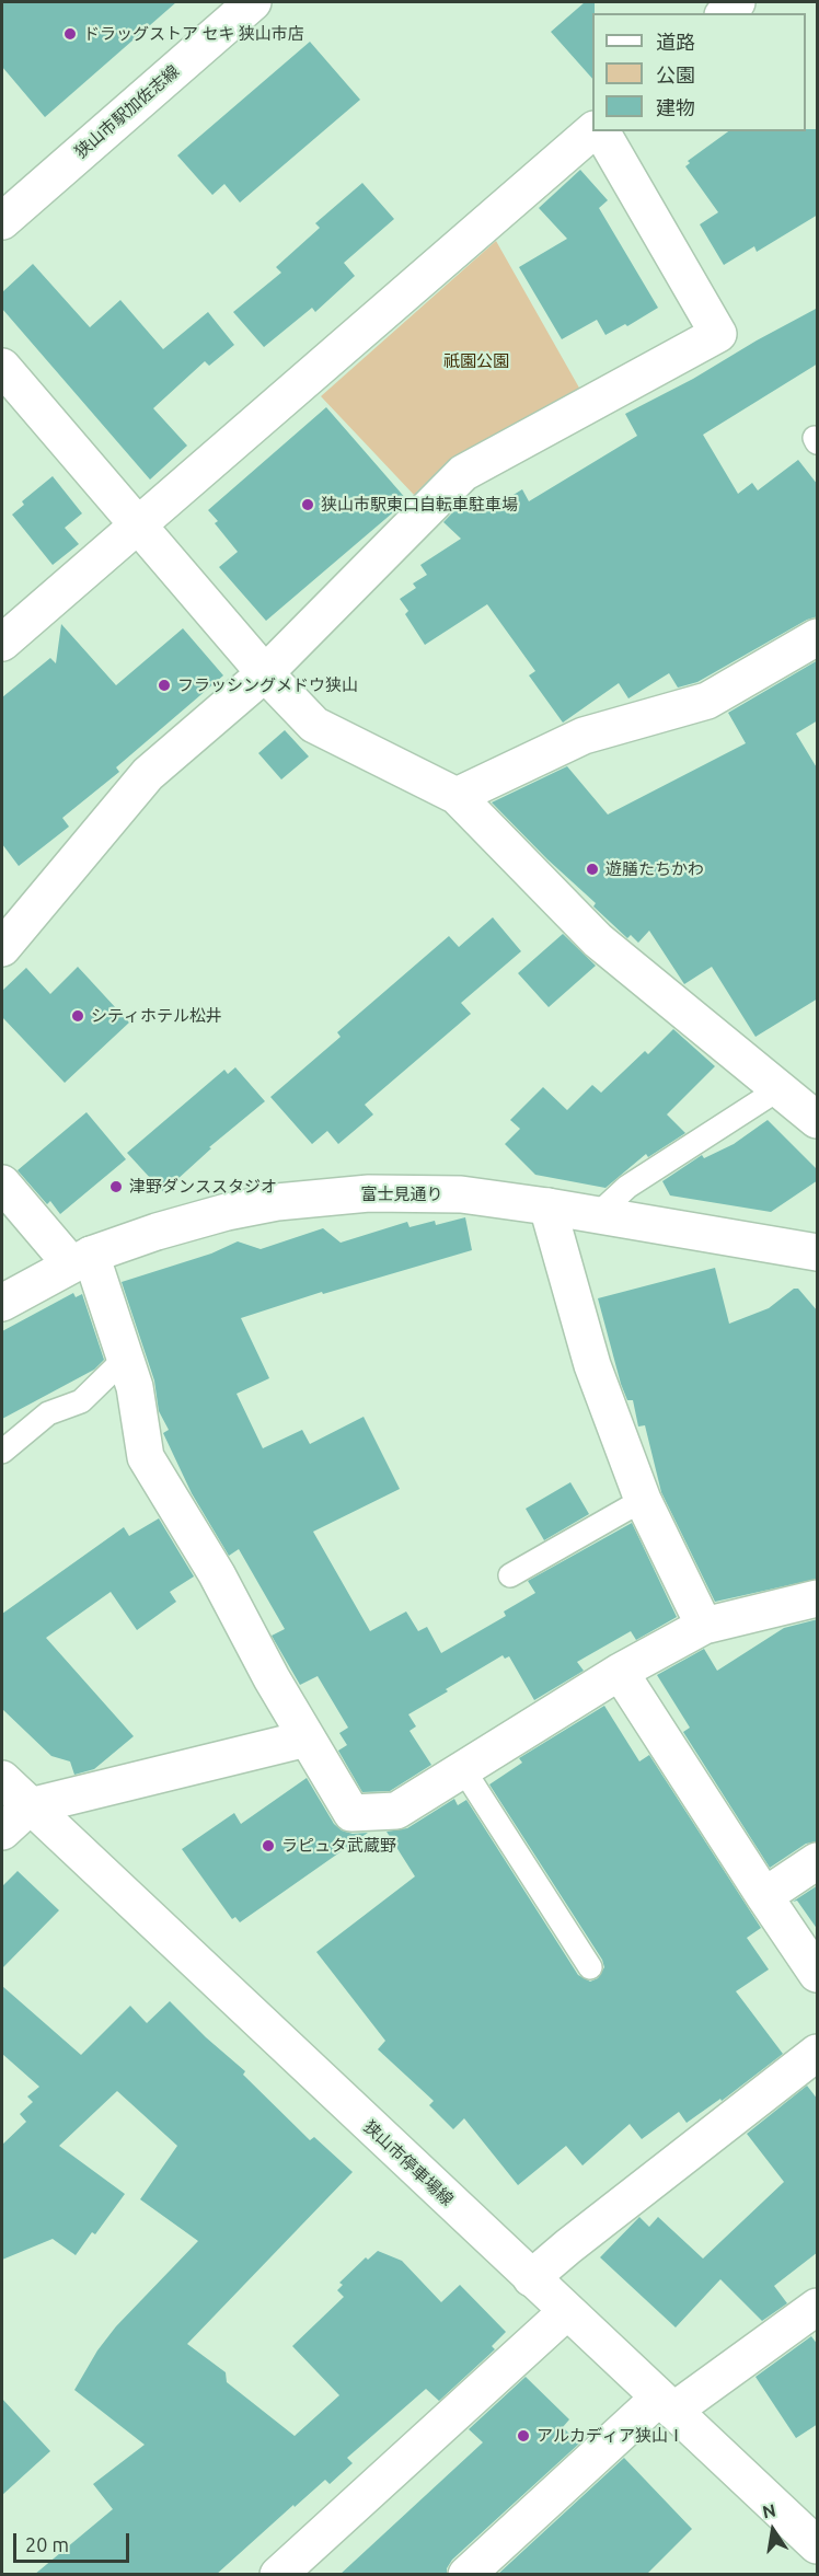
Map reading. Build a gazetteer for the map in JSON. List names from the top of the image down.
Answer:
{
  "streets": {
    "street": ["狭山市駅加佐志線", "富士見通り", "狭山市停車場線"]
  },
  "parks": ["祇園公園"],
  "places": [
    "ドラッグストア セキ 狭山市店",
    "狭山市駅東口自転車駐車場",
    "フラッシングメドウ狭山",
    "遊膳たちかわ",
    "シティホテル松井",
    "津野ダンススタジオ",
    "ラピュタ武蔵野",
    "アルカディア狭山Ⅰ"
  ],
  "legend": ["道路", "公園", "建物"],
  "scale_bar": "20 m",
  "north": "top"
}
